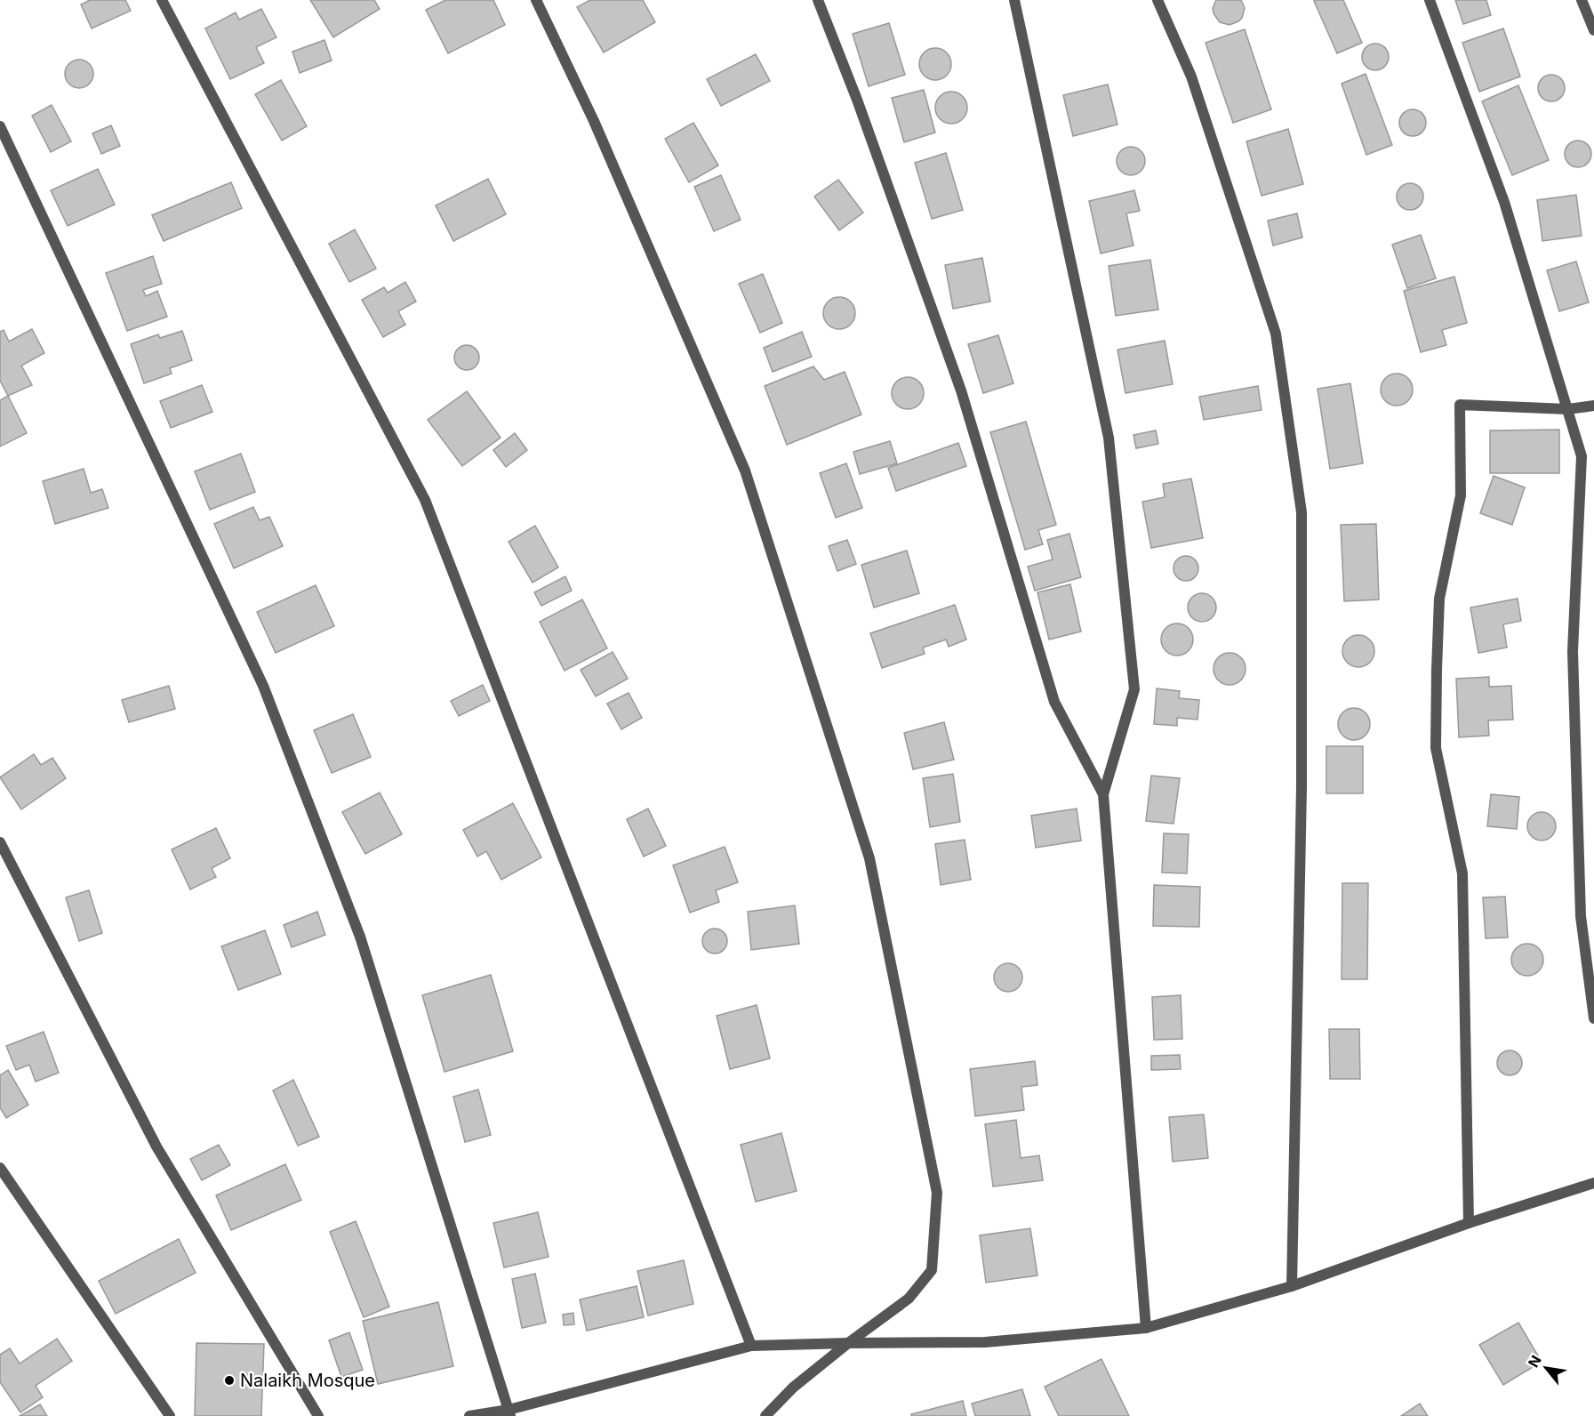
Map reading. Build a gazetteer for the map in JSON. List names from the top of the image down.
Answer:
{
  "places": ["Nalaikh Mosque"],
  "north": "top left"
}
